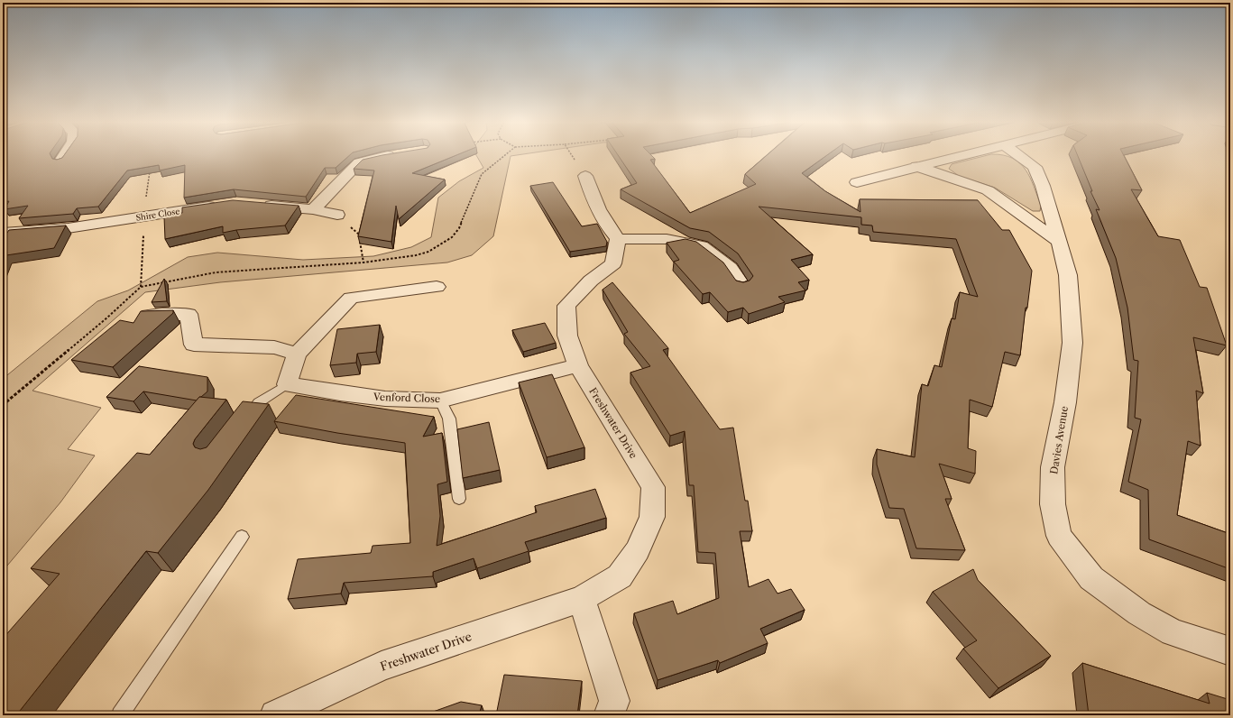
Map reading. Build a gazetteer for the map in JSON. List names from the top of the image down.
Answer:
{
  "streets": {
    "street": [
      "Shire Close",
      "Venford Close",
      "Freshwater Drive",
      "Davies Avenue"
    ]
  },
  "crossings": [
    ["Venford Close", "Freshwater Drive"]
  ]
}
